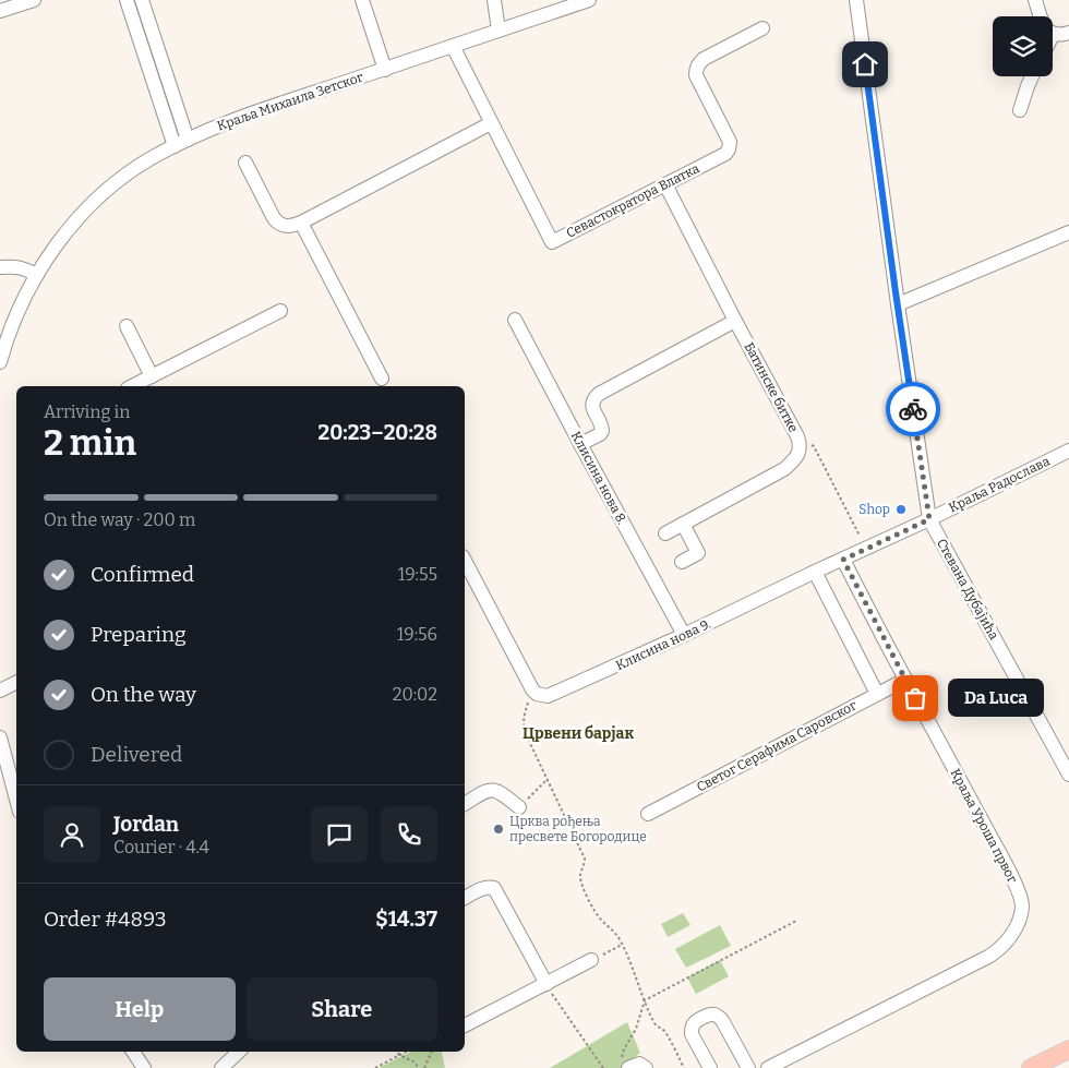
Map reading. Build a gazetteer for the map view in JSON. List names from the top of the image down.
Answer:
{
  "streets": {
    "street": [
      "Краља Михаила Зетског",
      "Севастократора Влатка",
      "Батинске битке",
      "Клисина нова 8.",
      "Краља Радослава",
      "Стевана Дубајића",
      "Клисина нова 9.",
      "Светог Серафима Саровског",
      "Краља Уроша првог"
    ]
  },
  "crossings": [
    ["Краља Михаила Зетског", "Севастократора Влатка"],
    ["Севастократора Влатка", "Батинске битке"],
    ["Клисина нова 8.", "Клисина нова 9."],
    ["Краља Радослава", "Стевана Дубајића"],
    ["Краља Радослава", "Клисина нова 9."],
    ["Стевана Дубајића", "Клисина нова 9."],
    ["Клисина нова 9.", "Краља Уроша првог"],
    ["Светог Серафима Саровског", "Краља Уроша првог"]
  ],
  "districts": ["Црвени барјак"],
  "places": ["Shop", "Da Luca", "Црква рођења пресвете Богородице"],
  "page": {
    "heading": ["2 min", "Arriving in", "20:23–20:28"],
    "panel": [
      "Jordan",
      "Courier · 4.4",
      "Order #4893",
      "$14.37"
    ],
    "bar": "On the way · 200 m",
    "list": [
      ["Confirmed", "19:55"],
      ["Preparing", "19:56"],
      ["On the way", "20:02"],
      "Delivered"
    ],
    "bubble": "Da Luca",
    "buttons": ["Help", "Share"]
  }
}
